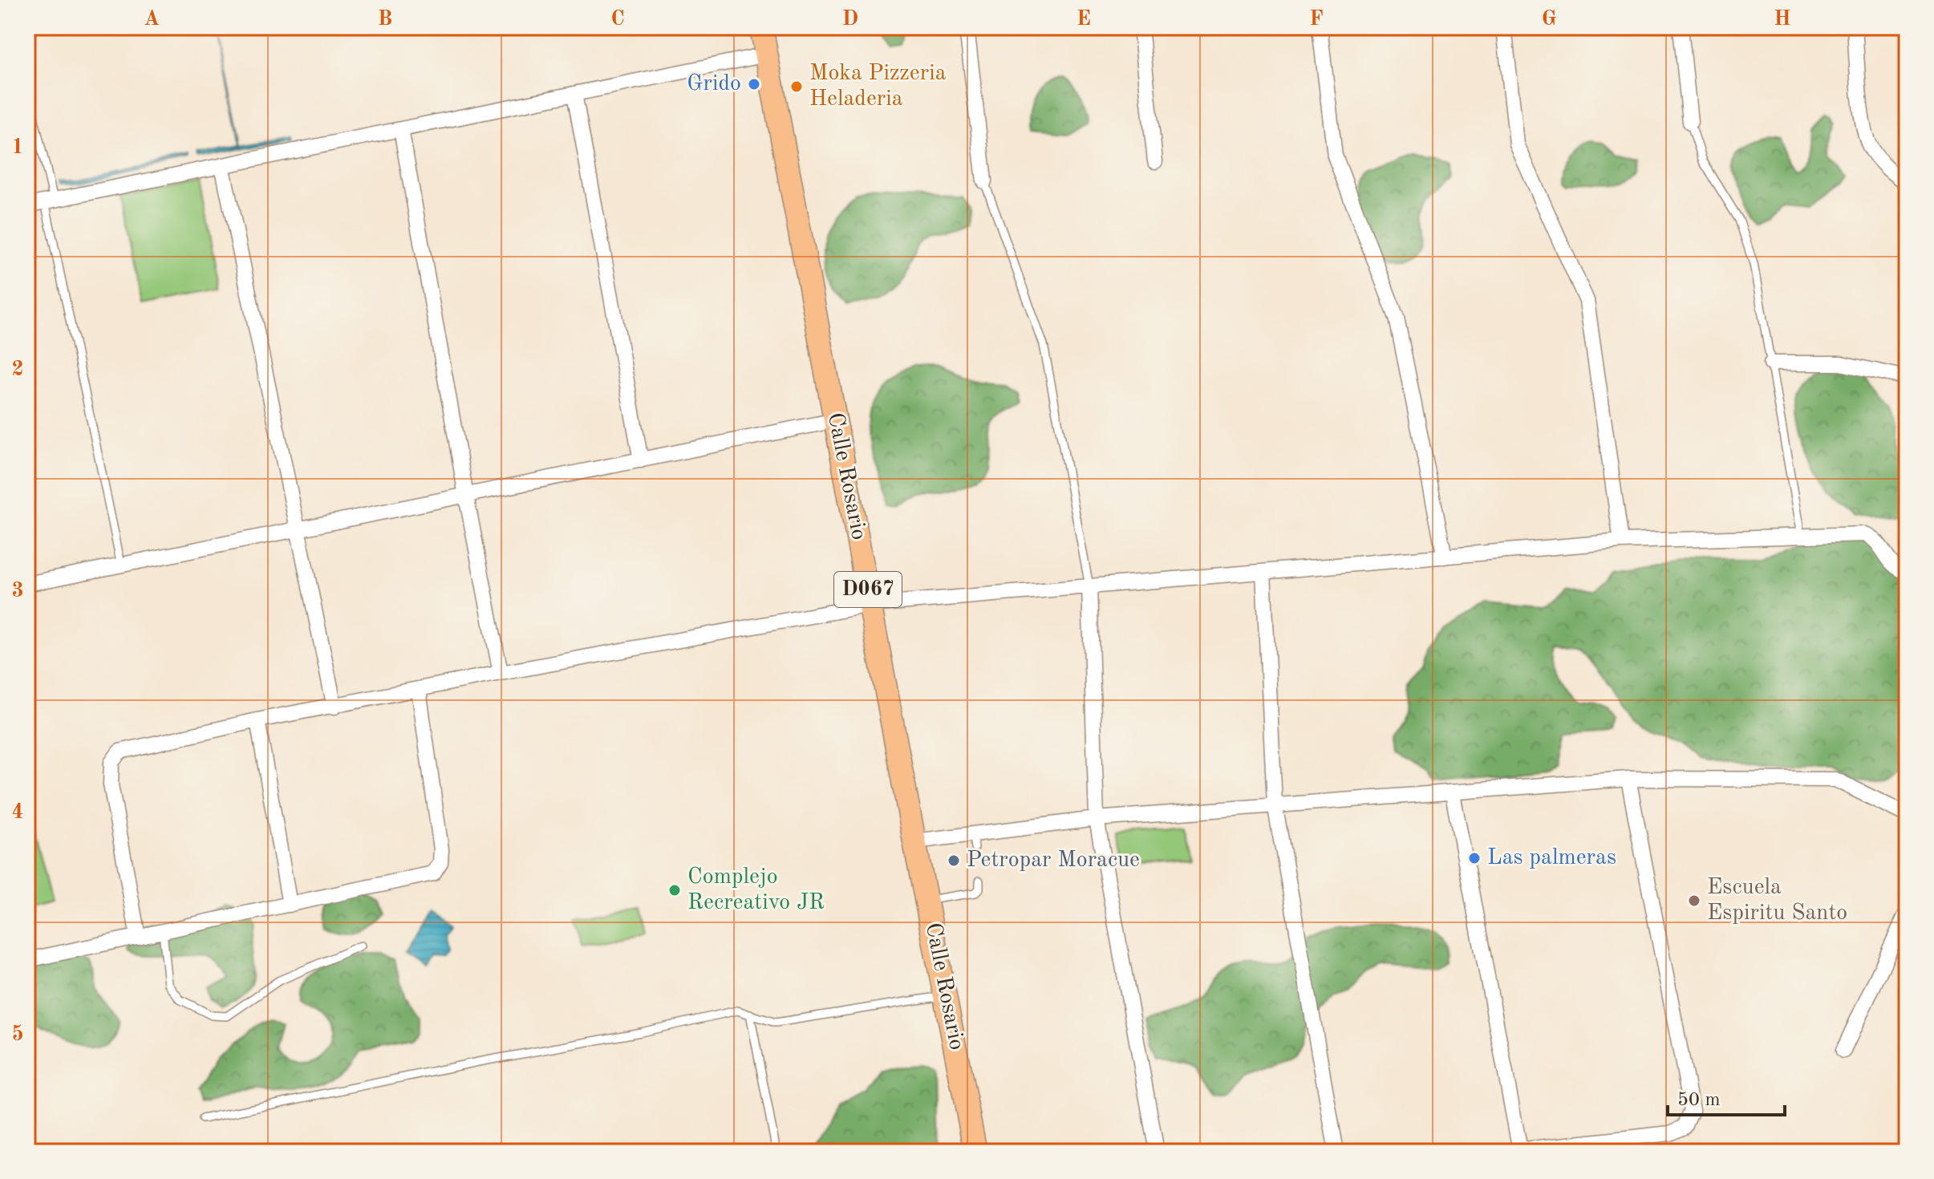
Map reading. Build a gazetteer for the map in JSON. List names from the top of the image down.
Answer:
{
  "streets": {
    "main road": ["Calle Rosario", "D067"]
  },
  "places": [
    "Grido",
    "Moka Pizzeria Heladeria",
    "Las palmeras",
    "Petropar Moracue",
    "Complejo Recreativo JR",
    "Escuela Espiritu Santo"
  ],
  "scale_bar": "50 m",
  "grid": {
    "columns": [
      "A",
      "B",
      "C",
      "D",
      "E",
      "F",
      "G",
      "H"
    ],
    "rows": [
      "1",
      "2",
      "3",
      "4",
      "5"
    ]
  }
}
